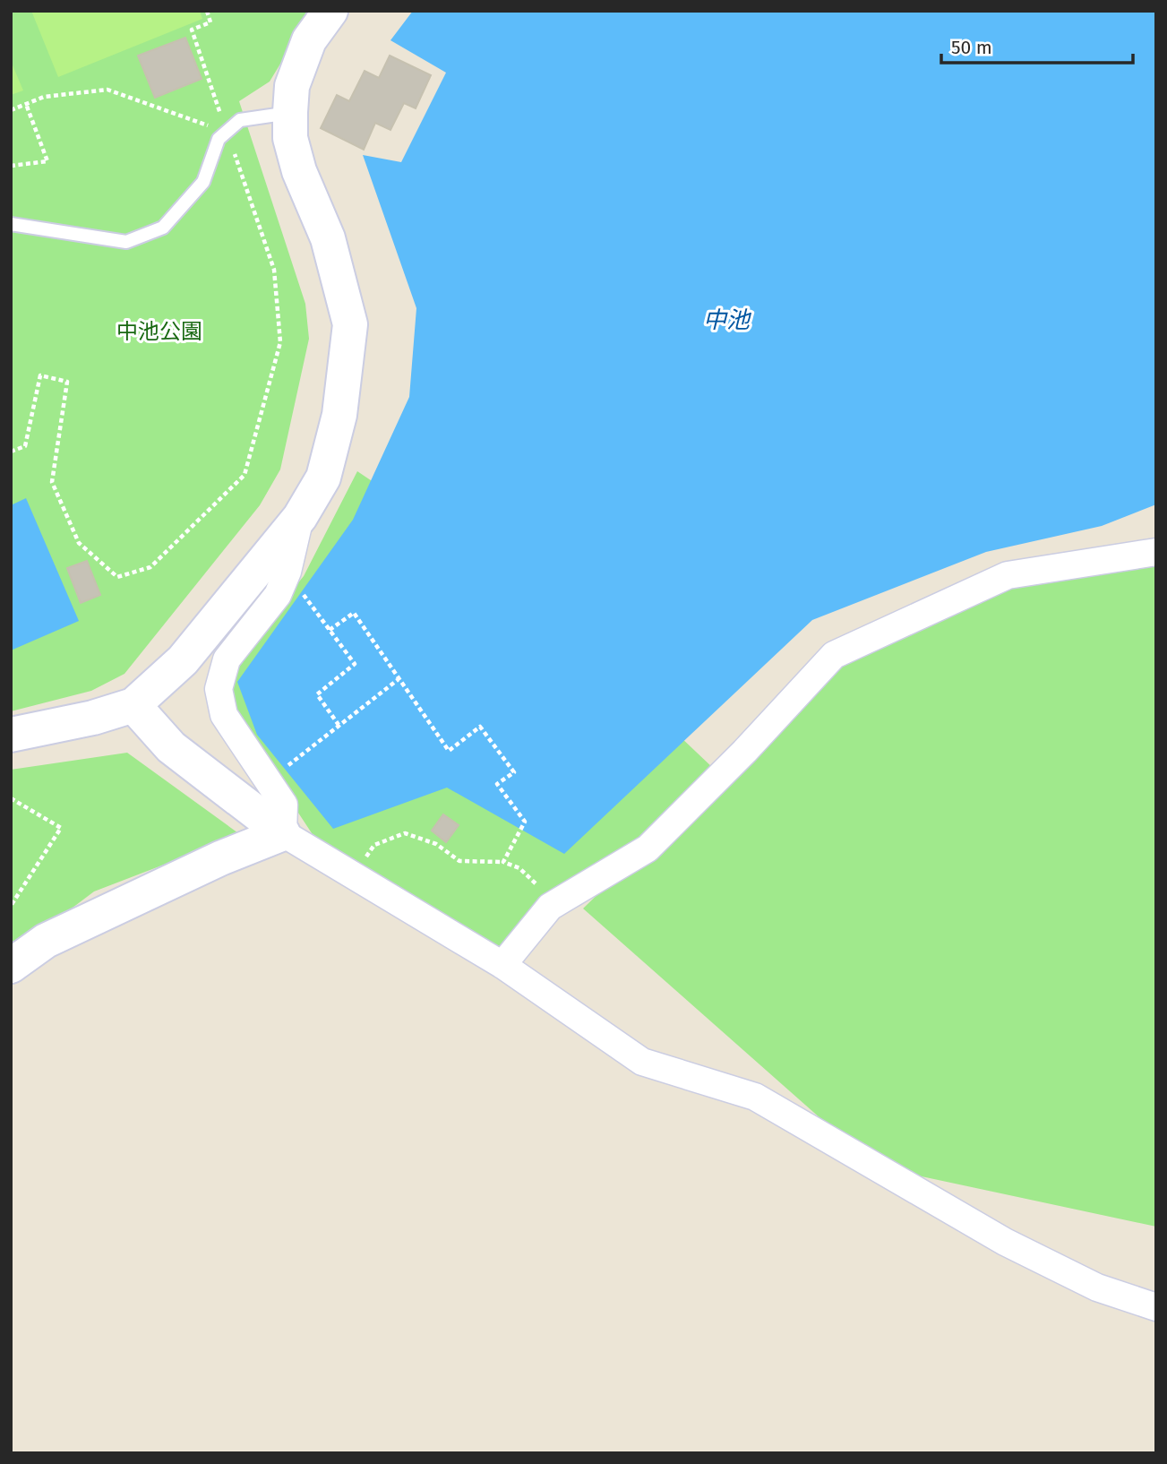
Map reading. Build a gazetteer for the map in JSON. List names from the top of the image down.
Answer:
{
  "water": ["中池"],
  "parks": ["中池公園"],
  "scale_bar": "50 m"
}
